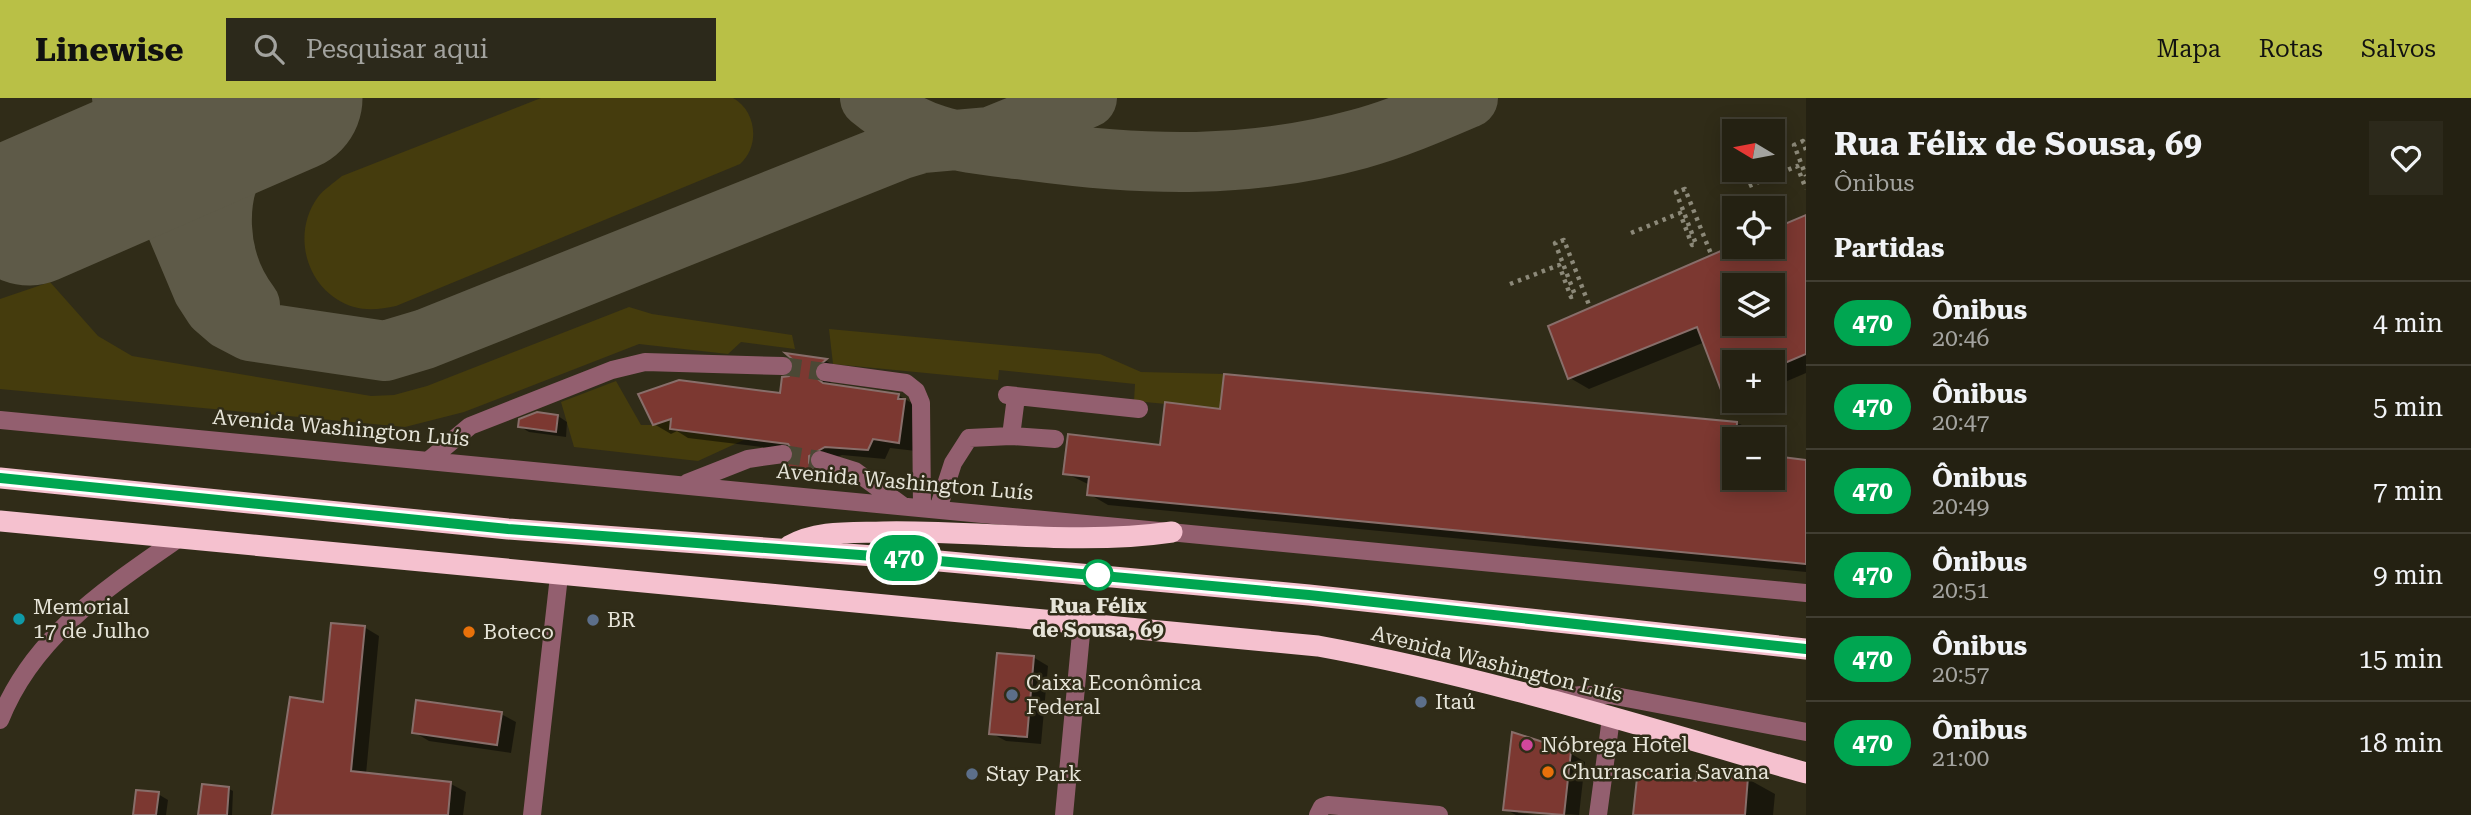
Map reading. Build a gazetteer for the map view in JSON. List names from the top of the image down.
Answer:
{
  "streets": {
    "highway": ["Avenida Washington Luís"]
  },
  "places": [
    "Rua Félix de Sousa, 69",
    "Memorial 17 de Julho",
    "BR",
    "Boteco",
    "Caixa Econômica Federal",
    "Itaú",
    "Nóbrega Hotel",
    "Churrascaria Savana",
    "Stay Park"
  ],
  "lines": ["bus line 470"],
  "north": "left",
  "page": {
    "header": "Linewise",
    "search": "Pesquisar aqui",
    "nav": ["Mapa", "Rotas", "Salvos"],
    "on_map": "470",
    "heading": [
      ["Rua Félix de Sousa, 69", "Ônibus"],
      "Partidas"
    ],
    "map_buttons": ["+", "−"],
    "list": [
      {
        "mark": "470",
        "name": "Ônibus",
        "note": "20:46",
        "value": "4 min"
      },
      {
        "mark": "470",
        "name": "Ônibus",
        "note": "20:47",
        "value": "5 min"
      },
      {
        "mark": "470",
        "name": "Ônibus",
        "note": "20:49",
        "value": "7 min"
      },
      {
        "mark": "470",
        "name": "Ônibus",
        "note": "20:51",
        "value": "9 min"
      },
      {
        "mark": "470",
        "name": "Ônibus",
        "note": "20:57",
        "value": "15 min"
      },
      {
        "mark": "470",
        "name": "Ônibus",
        "note": "21:00",
        "value": "18 min"
      }
    ]
  }
}
